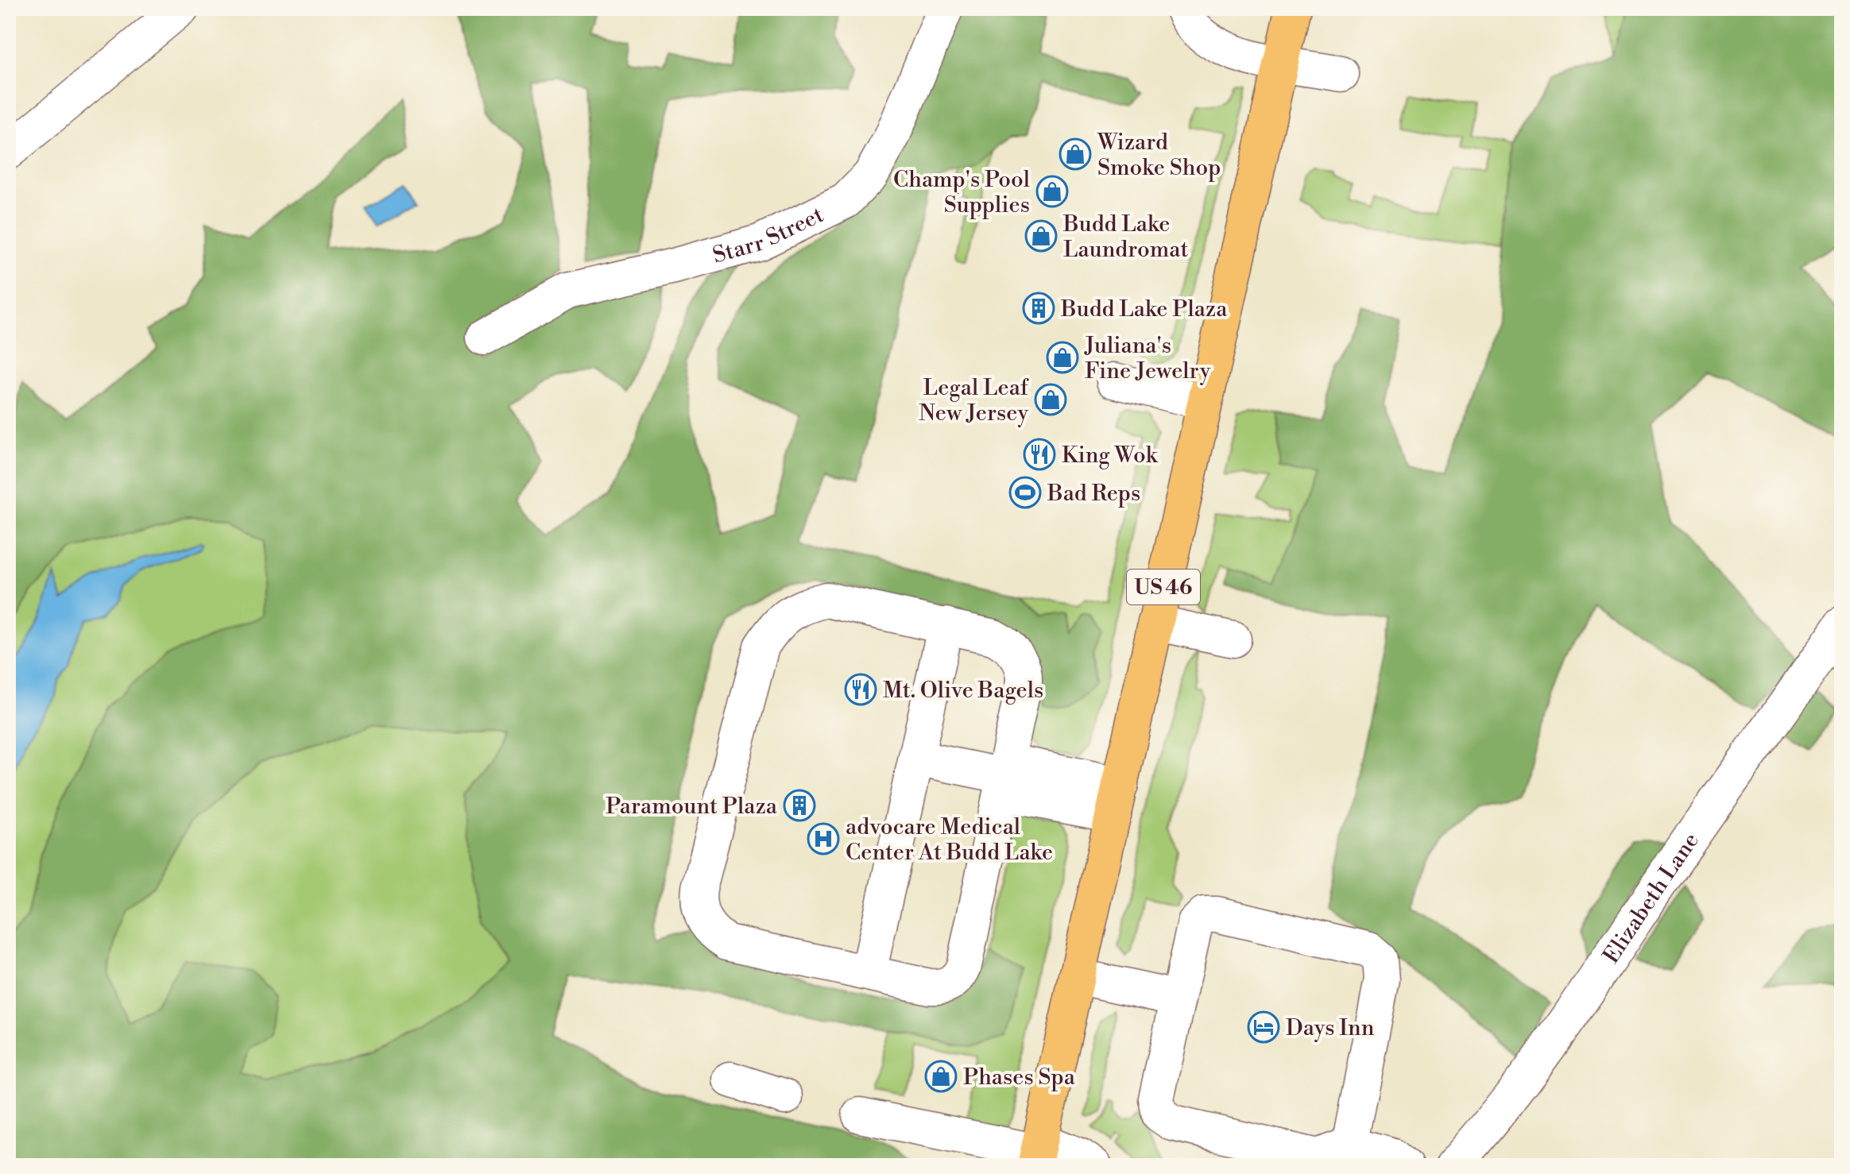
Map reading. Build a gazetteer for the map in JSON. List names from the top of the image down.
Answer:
{
  "streets": {
    "main road": ["US 46"],
    "street": ["Starr Street", "Elizabeth Lane"]
  },
  "places": {
    "shop": [
      "Wizard Smoke Shop",
      "Champ's Pool Supplies",
      "Budd Lake Laundromat",
      "Juliana's Fine Jewelry",
      "Legal Leaf New Jersey",
      "Phases Spa"
    ],
    "building": ["Budd Lake Plaza", "Paramount Plaza"],
    "restaurant": ["King Wok", "Mt. Olive Bagels"],
    "sports": ["Bad Reps"],
    "hospital": ["advocare Medical Center At Budd Lake"],
    "hotel": ["Days Inn"]
  }
}
